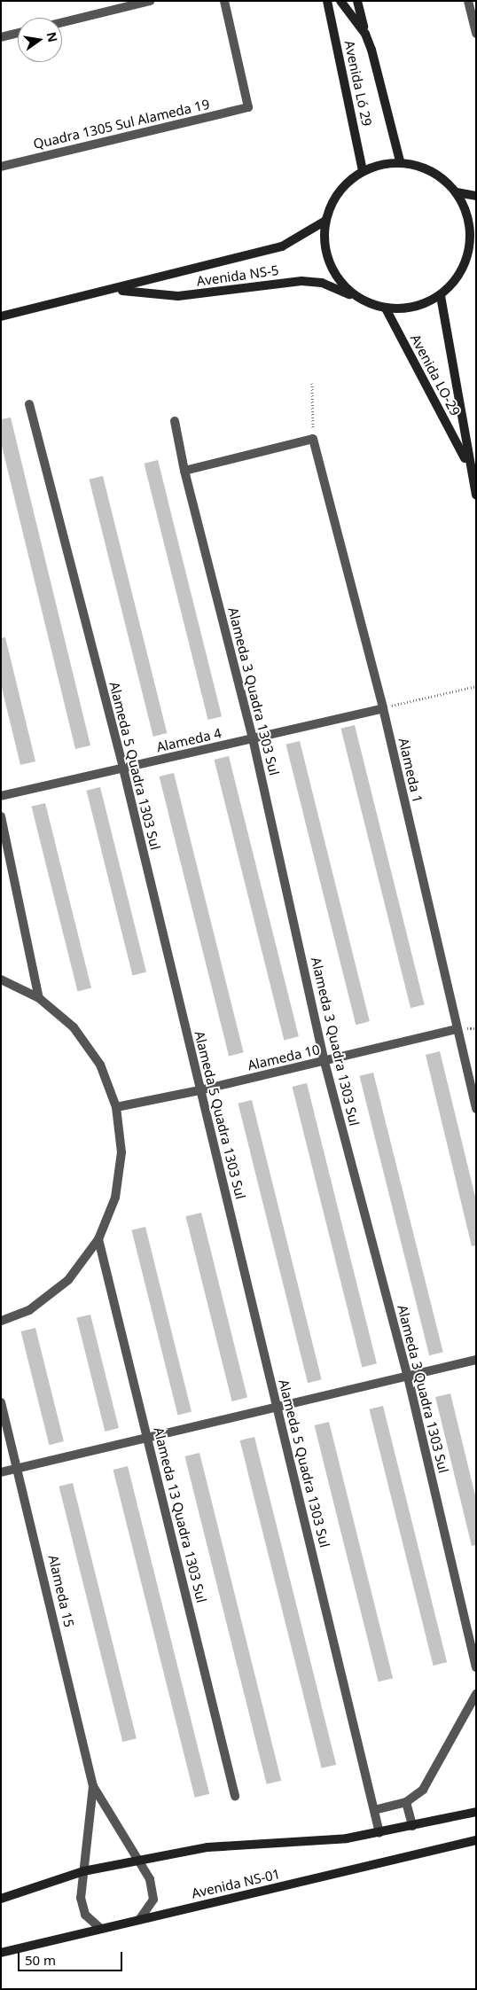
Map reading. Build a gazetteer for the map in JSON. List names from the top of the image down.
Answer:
{
  "streets": {
    "street": [
      "Avenida Ló 29",
      "Quadra 1305 Sul Alameda 19",
      "Avenida NS-5",
      "Avenida LO-29",
      "Alameda 3 Quadra 1303 Sul",
      "Alameda 4",
      "Alameda 5 Quadra 1303 Sul",
      "Alameda 1",
      "Alameda 10",
      "Alameda 13 Quadra 1303 Sul",
      "Alameda 15",
      "Avenida NS-01"
    ]
  },
  "crossings": [
    ["Avenida Ló 29", "Avenida NS-5"],
    ["Avenida Ló 29", "Avenida LO-29"],
    ["Avenida NS-5", "Avenida LO-29"],
    ["Alameda 3 Quadra 1303 Sul", "Alameda 4"],
    ["Alameda 3 Quadra 1303 Sul", "Alameda 10"],
    ["Alameda 4", "Alameda 5 Quadra 1303 Sul"],
    ["Alameda 4", "Alameda 1"],
    ["Alameda 5 Quadra 1303 Sul", "Alameda 10"],
    ["Alameda 1", "Alameda 10"]
  ],
  "scale_bar": "50 m",
  "north": "right"
}
